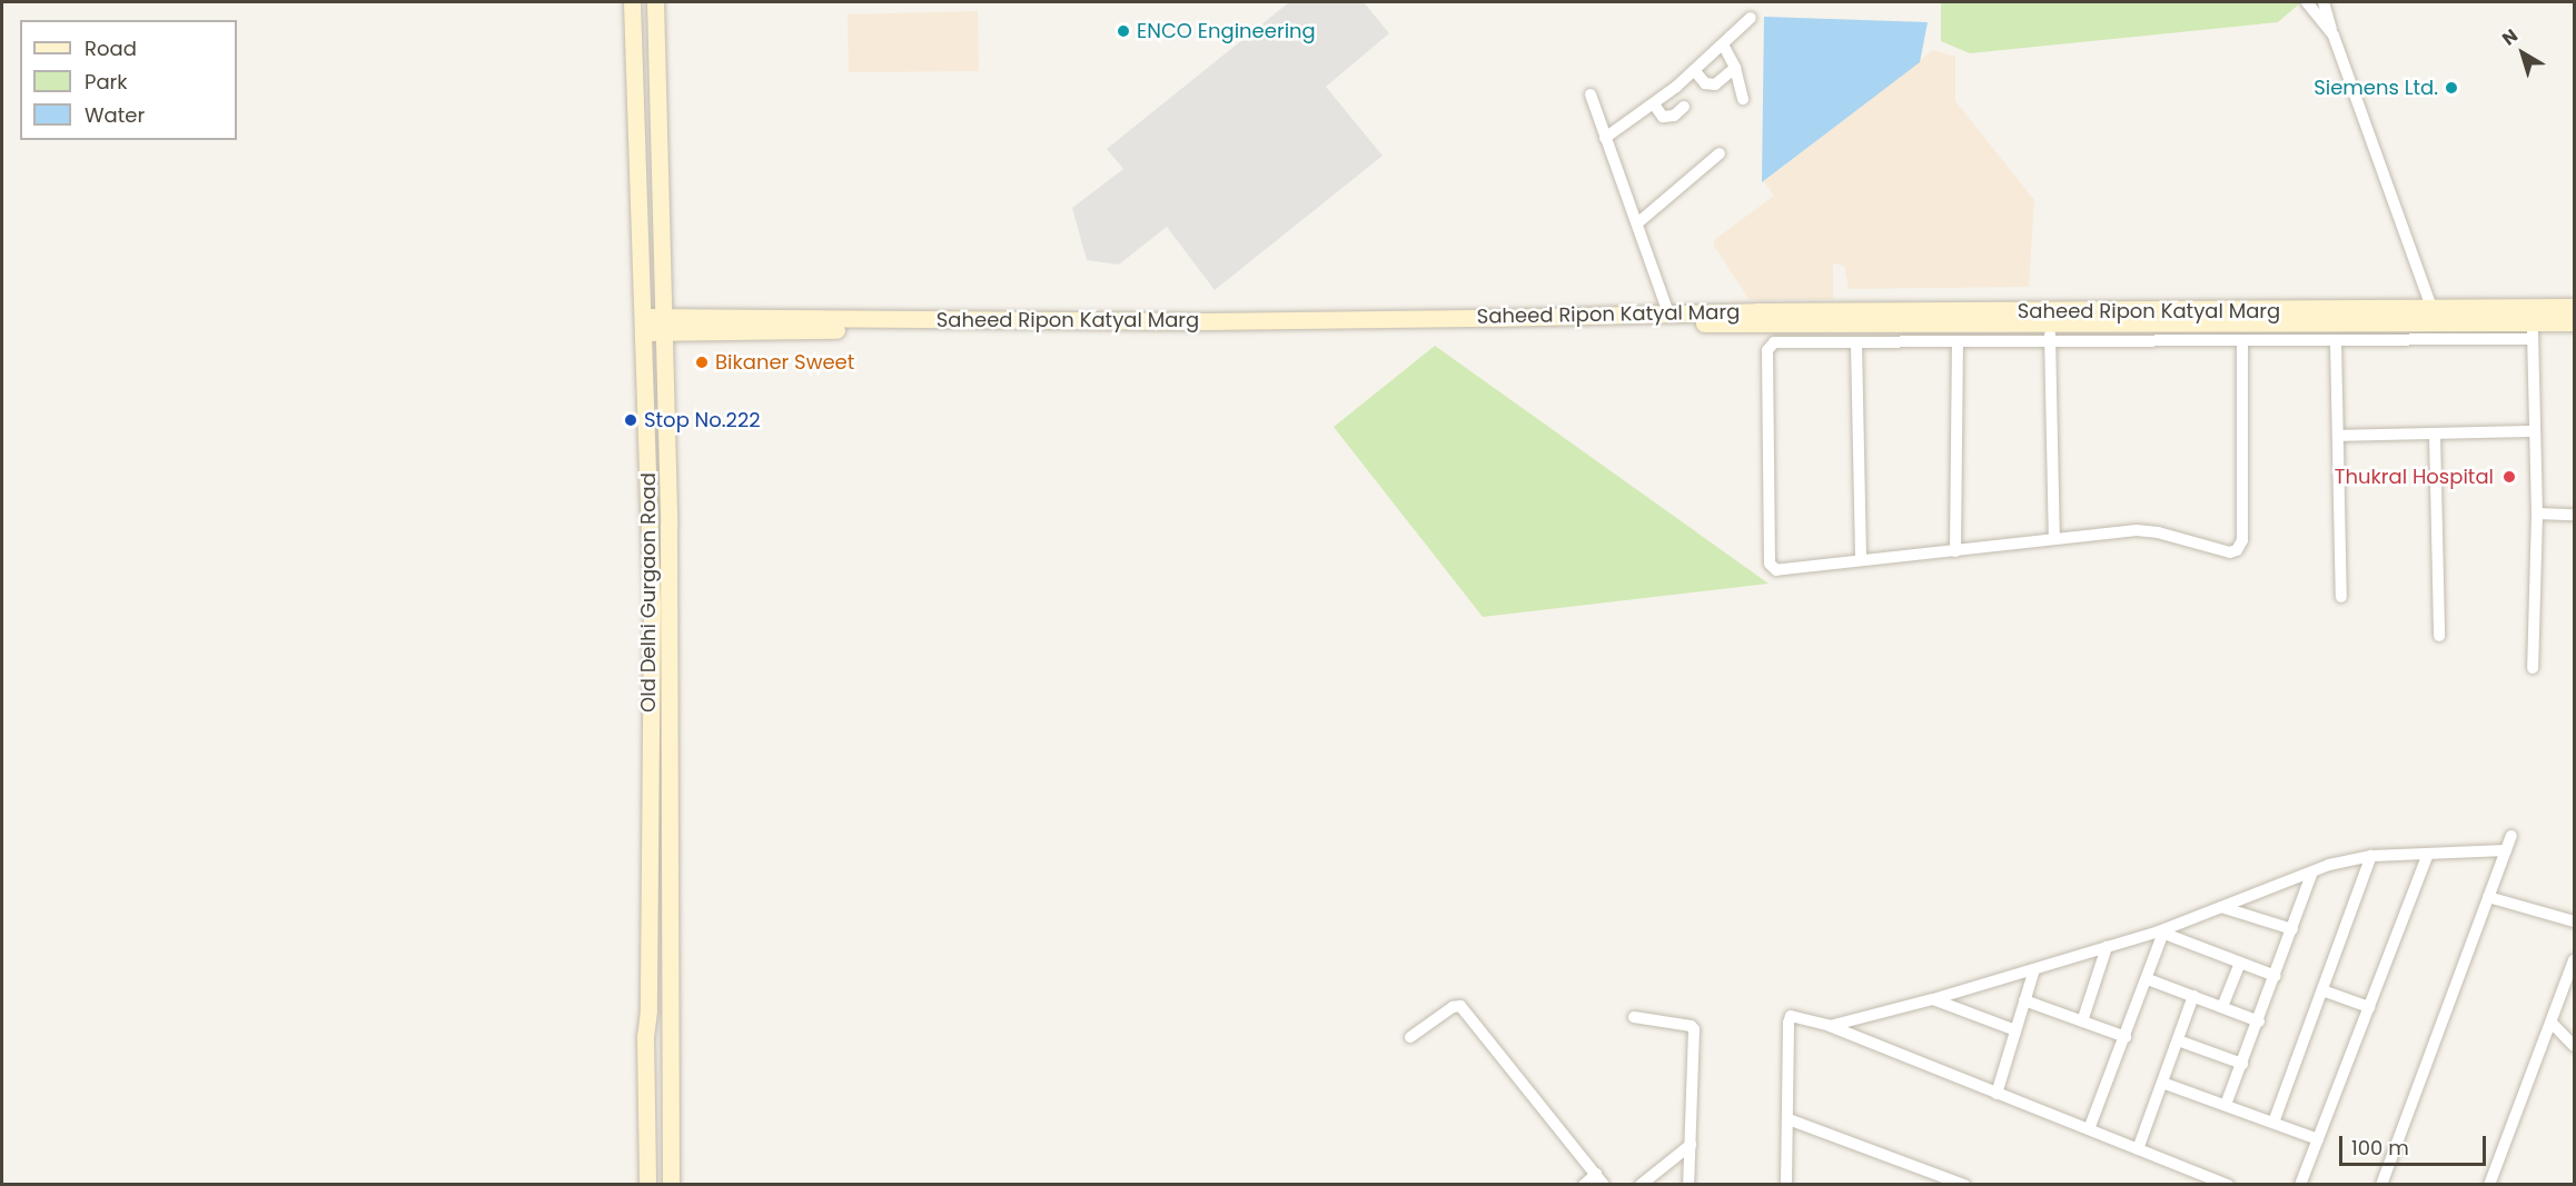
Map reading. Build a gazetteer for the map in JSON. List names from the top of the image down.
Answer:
{
  "streets": {
    "street": ["Saheed Ripon Katyal Marg", "Old Delhi Gurgaon Road"]
  },
  "crossings": [
    ["Saheed Ripon Katyal Marg", "Old Delhi Gurgaon Road"]
  ],
  "places": [
    "ENCO Engineering",
    "Siemens Ltd.",
    "Bikaner Sweet",
    "Stop No.222",
    "Thukral Hospital"
  ],
  "legend": ["Road", "Park", "Water"],
  "scale_bar": "100 m",
  "north": "top left"
}
